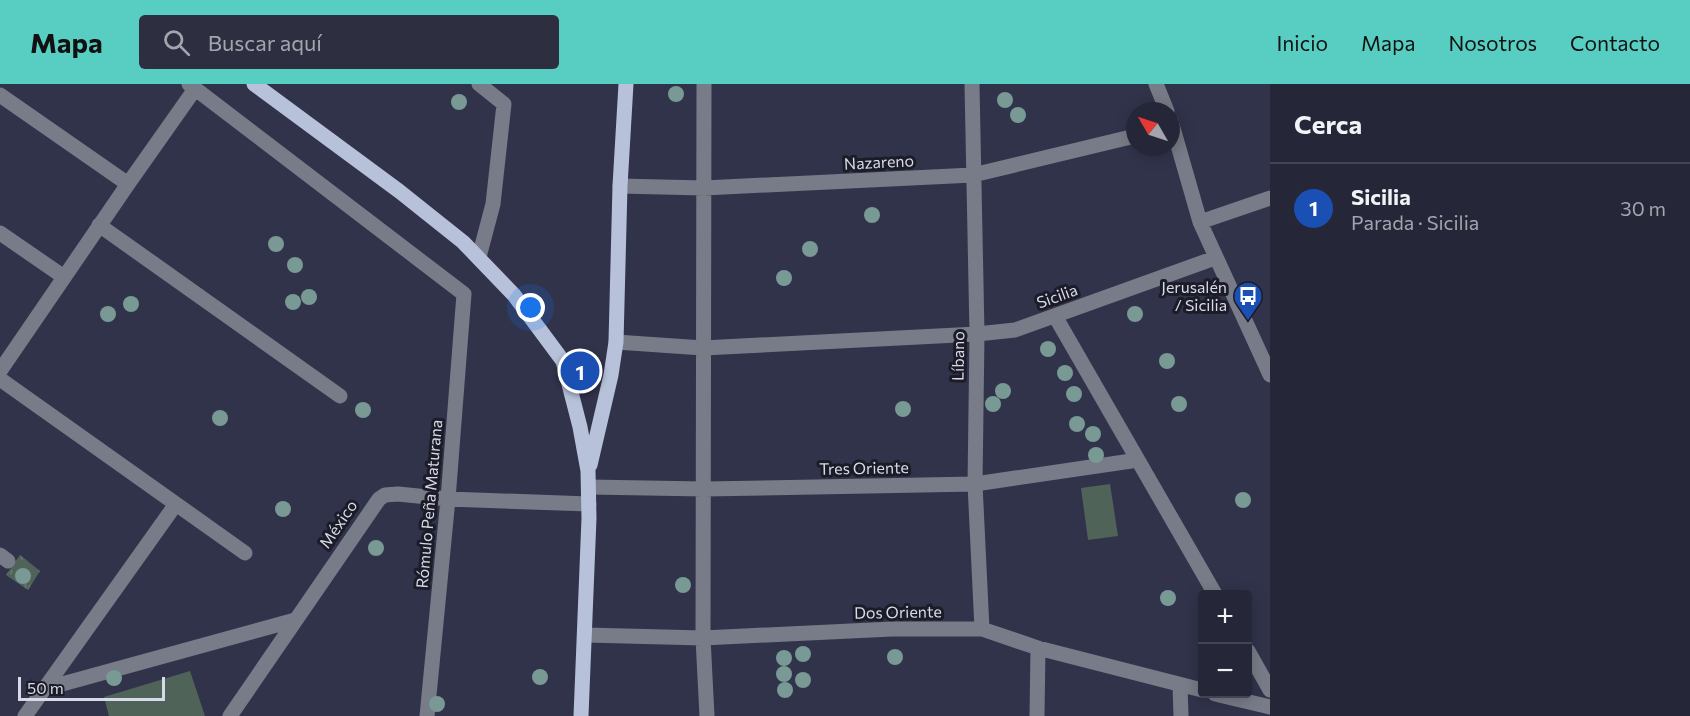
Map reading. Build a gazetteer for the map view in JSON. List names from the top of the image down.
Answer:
{
  "streets": {
    "street": [
      "Nazareno",
      "Sicilia",
      "Líbano",
      "Tres Oriente",
      "Rómulo Peña Maturana",
      "México",
      "Dos Oriente"
    ]
  },
  "crossings": [
    ["Nazareno", "Líbano"],
    ["Sicilia", "Líbano"],
    ["Líbano", "Tres Oriente"],
    ["Líbano", "Dos Oriente"],
    ["Rómulo Peña Maturana", "México"]
  ],
  "places": {
    "bus stop": ["Jerusalén / Sicilia"]
  },
  "scale_bar": "50 m",
  "north": "top left",
  "page": {
    "header": "Mapa",
    "search": "Buscar aquí",
    "nav": [
      "Inicio",
      "Mapa",
      "Nosotros",
      "Contacto"
    ],
    "heading": "Cerca",
    "list": [
      {
        "mark": "1",
        "name": "Sicilia",
        "note": "Parada · Sicilia",
        "value": "30 m"
      }
    ],
    "pins": "1",
    "map_buttons": ["+", "−"],
    "scale": "50 m"
  }
}
